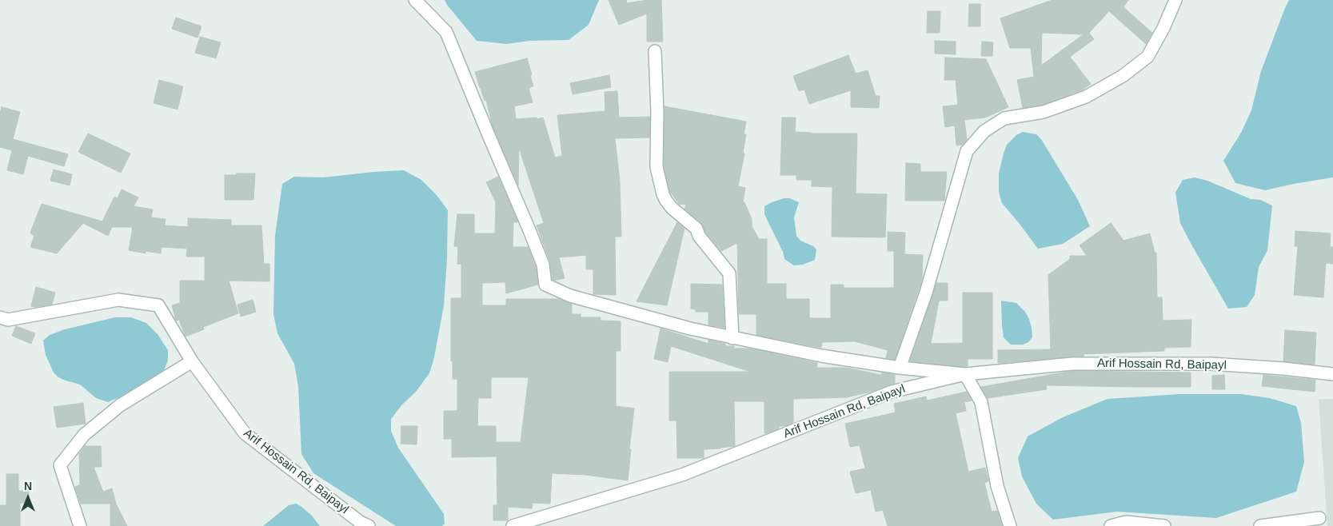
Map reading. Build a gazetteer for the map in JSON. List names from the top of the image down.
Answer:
{
  "streets": {
    "street": ["Arif Hossain Rd, Baipayl"]
  },
  "north": "top"
}
